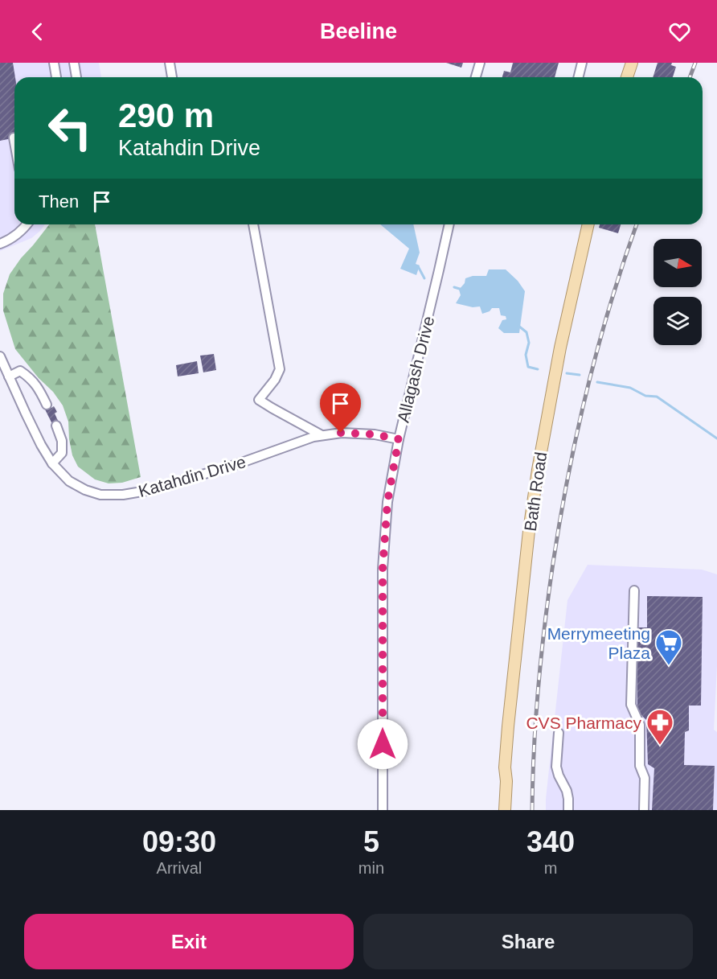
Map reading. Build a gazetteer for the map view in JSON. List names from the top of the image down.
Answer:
{
  "streets": {
    "main road": ["Bath Road"],
    "street": ["Allagash Drive", "Katahdin Drive"]
  },
  "crossings": [
    ["Allagash Drive", "Katahdin Drive"]
  ],
  "places": {
    "supermarket": ["Merrymeeting Plaza"],
    "pharmacy": ["CVS Pharmacy"]
  },
  "north": "right",
  "page": {
    "header": "Beeline",
    "turn": ["290 m", "Katahdin Drive"],
    "then": "Then",
    "eta": [
      "09:30",
      "Arrival",
      "5",
      "min",
      "340",
      "m"
    ],
    "buttons": ["Exit", "Share"]
  }
}
